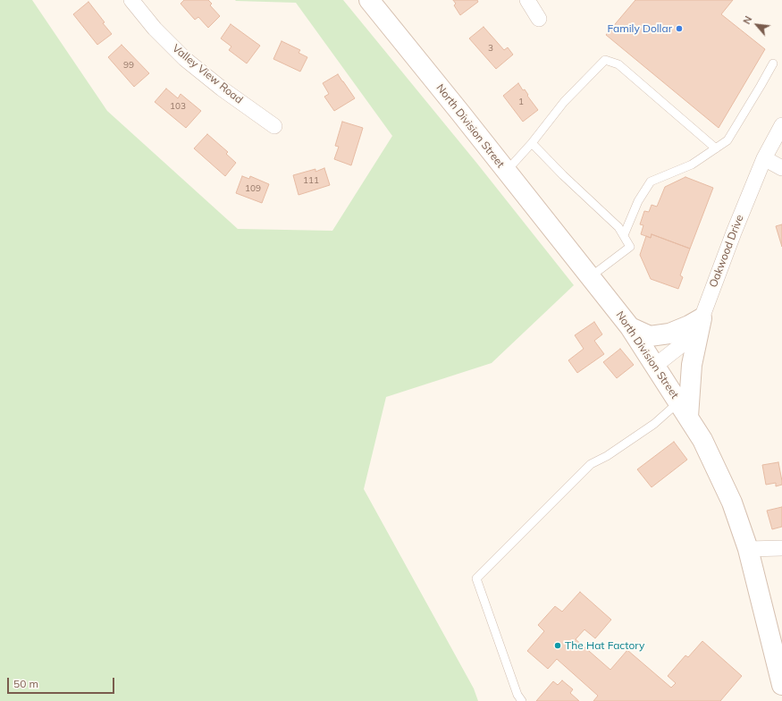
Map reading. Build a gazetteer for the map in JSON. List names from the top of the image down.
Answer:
{
  "streets": {
    "street": ["Valley View Road", "North Division Street", "Oakwood Drive"]
  },
  "crossings": [
    ["North Division Street", "Oakwood Drive"]
  ],
  "places": ["Family Dollar", "The Hat Factory"],
  "house_numbers": [
    "3",
    "99",
    "1",
    "103",
    "111",
    "109"
  ],
  "scale_bar": "50 m",
  "north": "top left"
}
